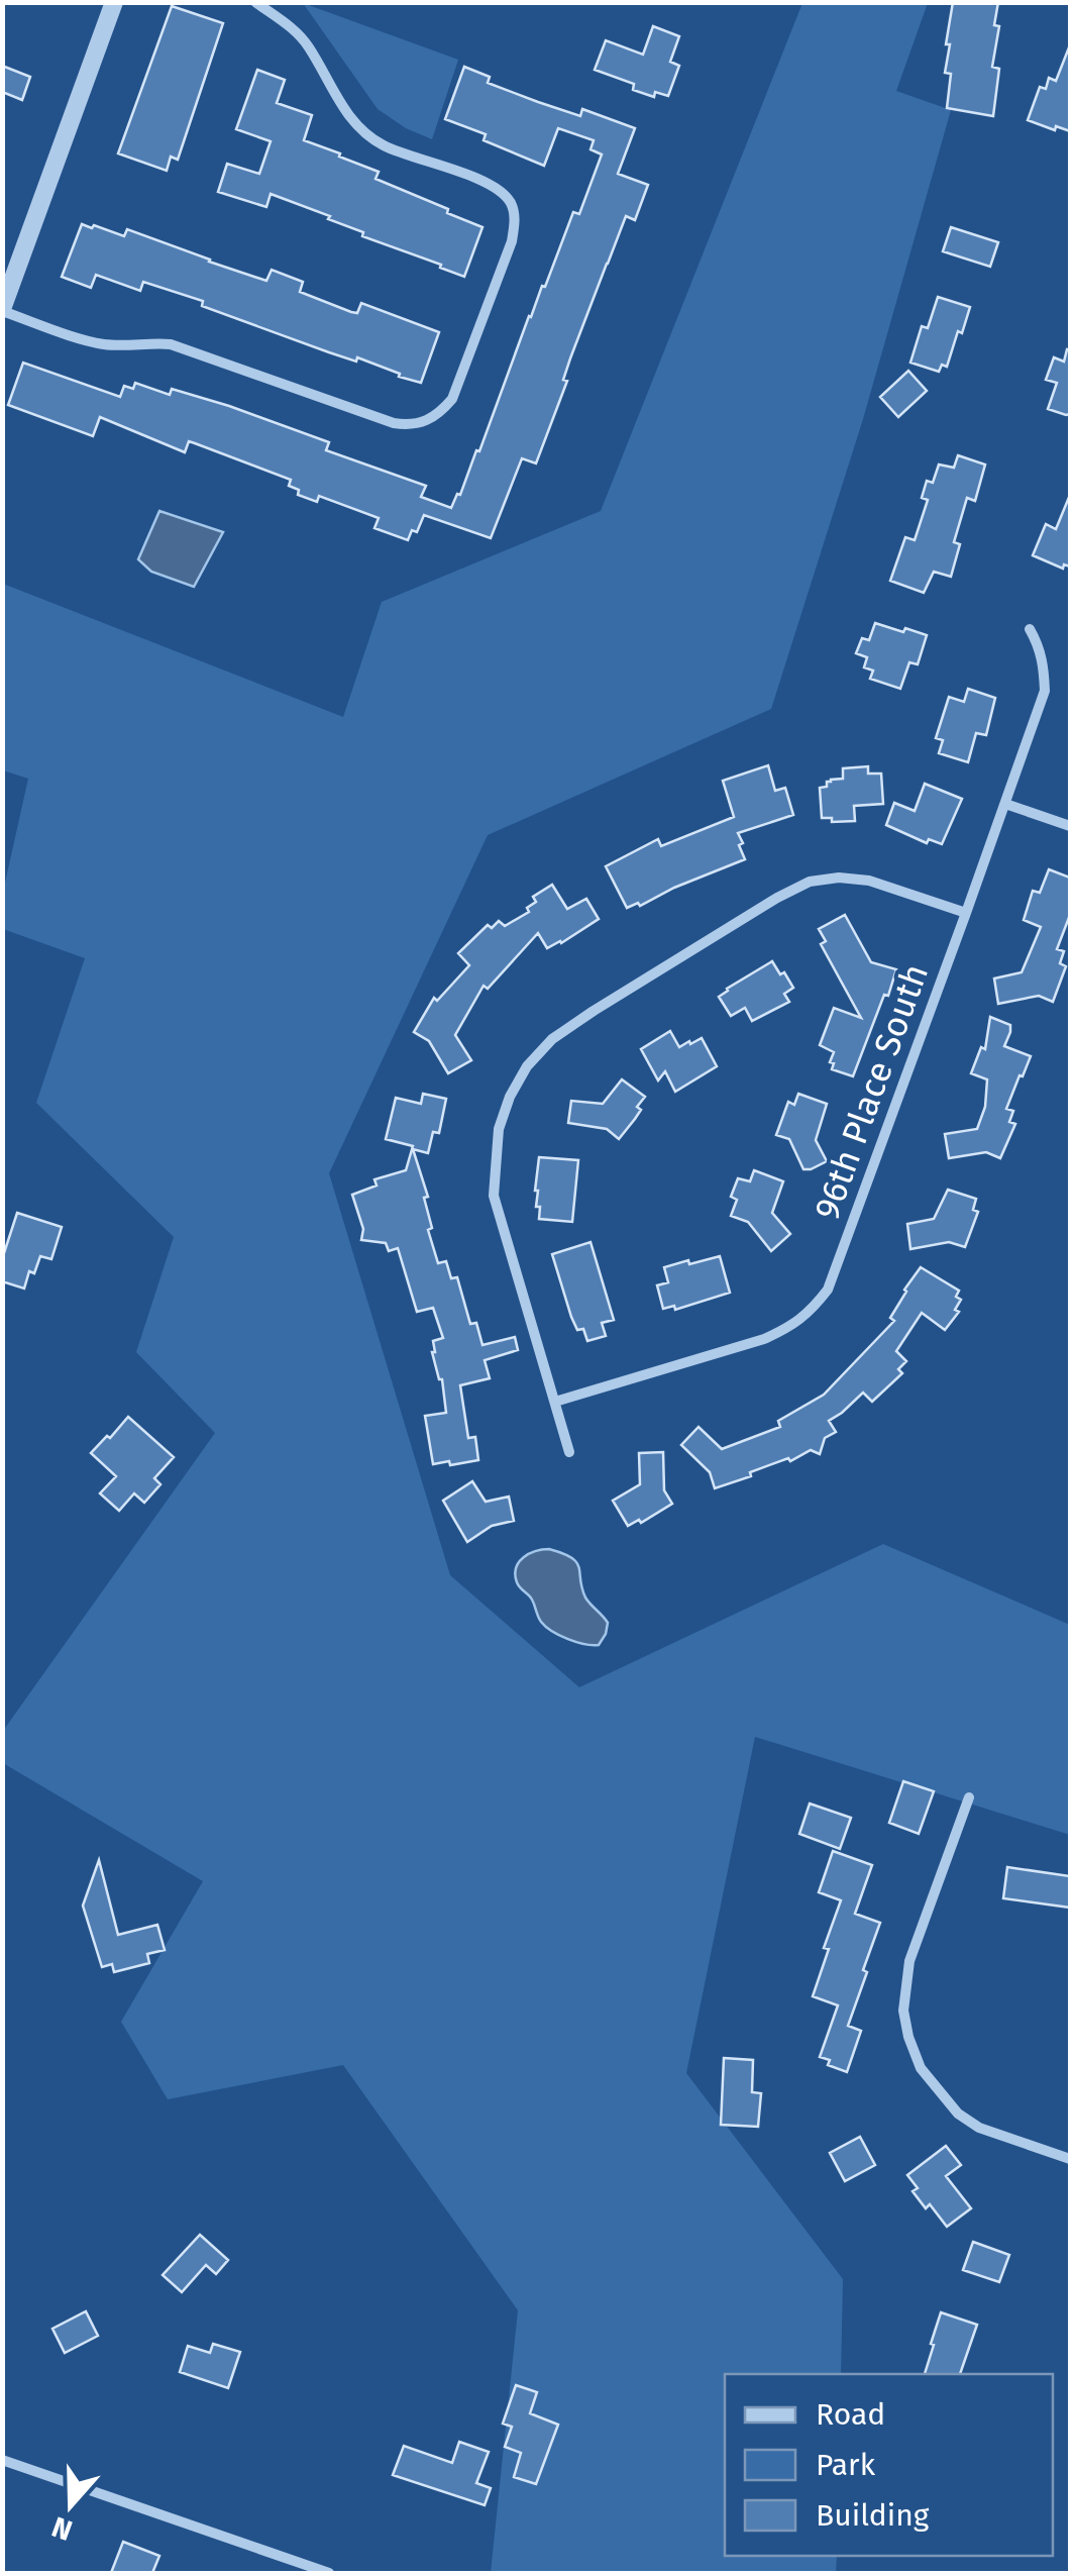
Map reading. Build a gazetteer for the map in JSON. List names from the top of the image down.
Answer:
{
  "streets": {
    "street": ["96th Place South"]
  },
  "legend": ["Road", "Park", "Building"],
  "north": "bottom"
}
